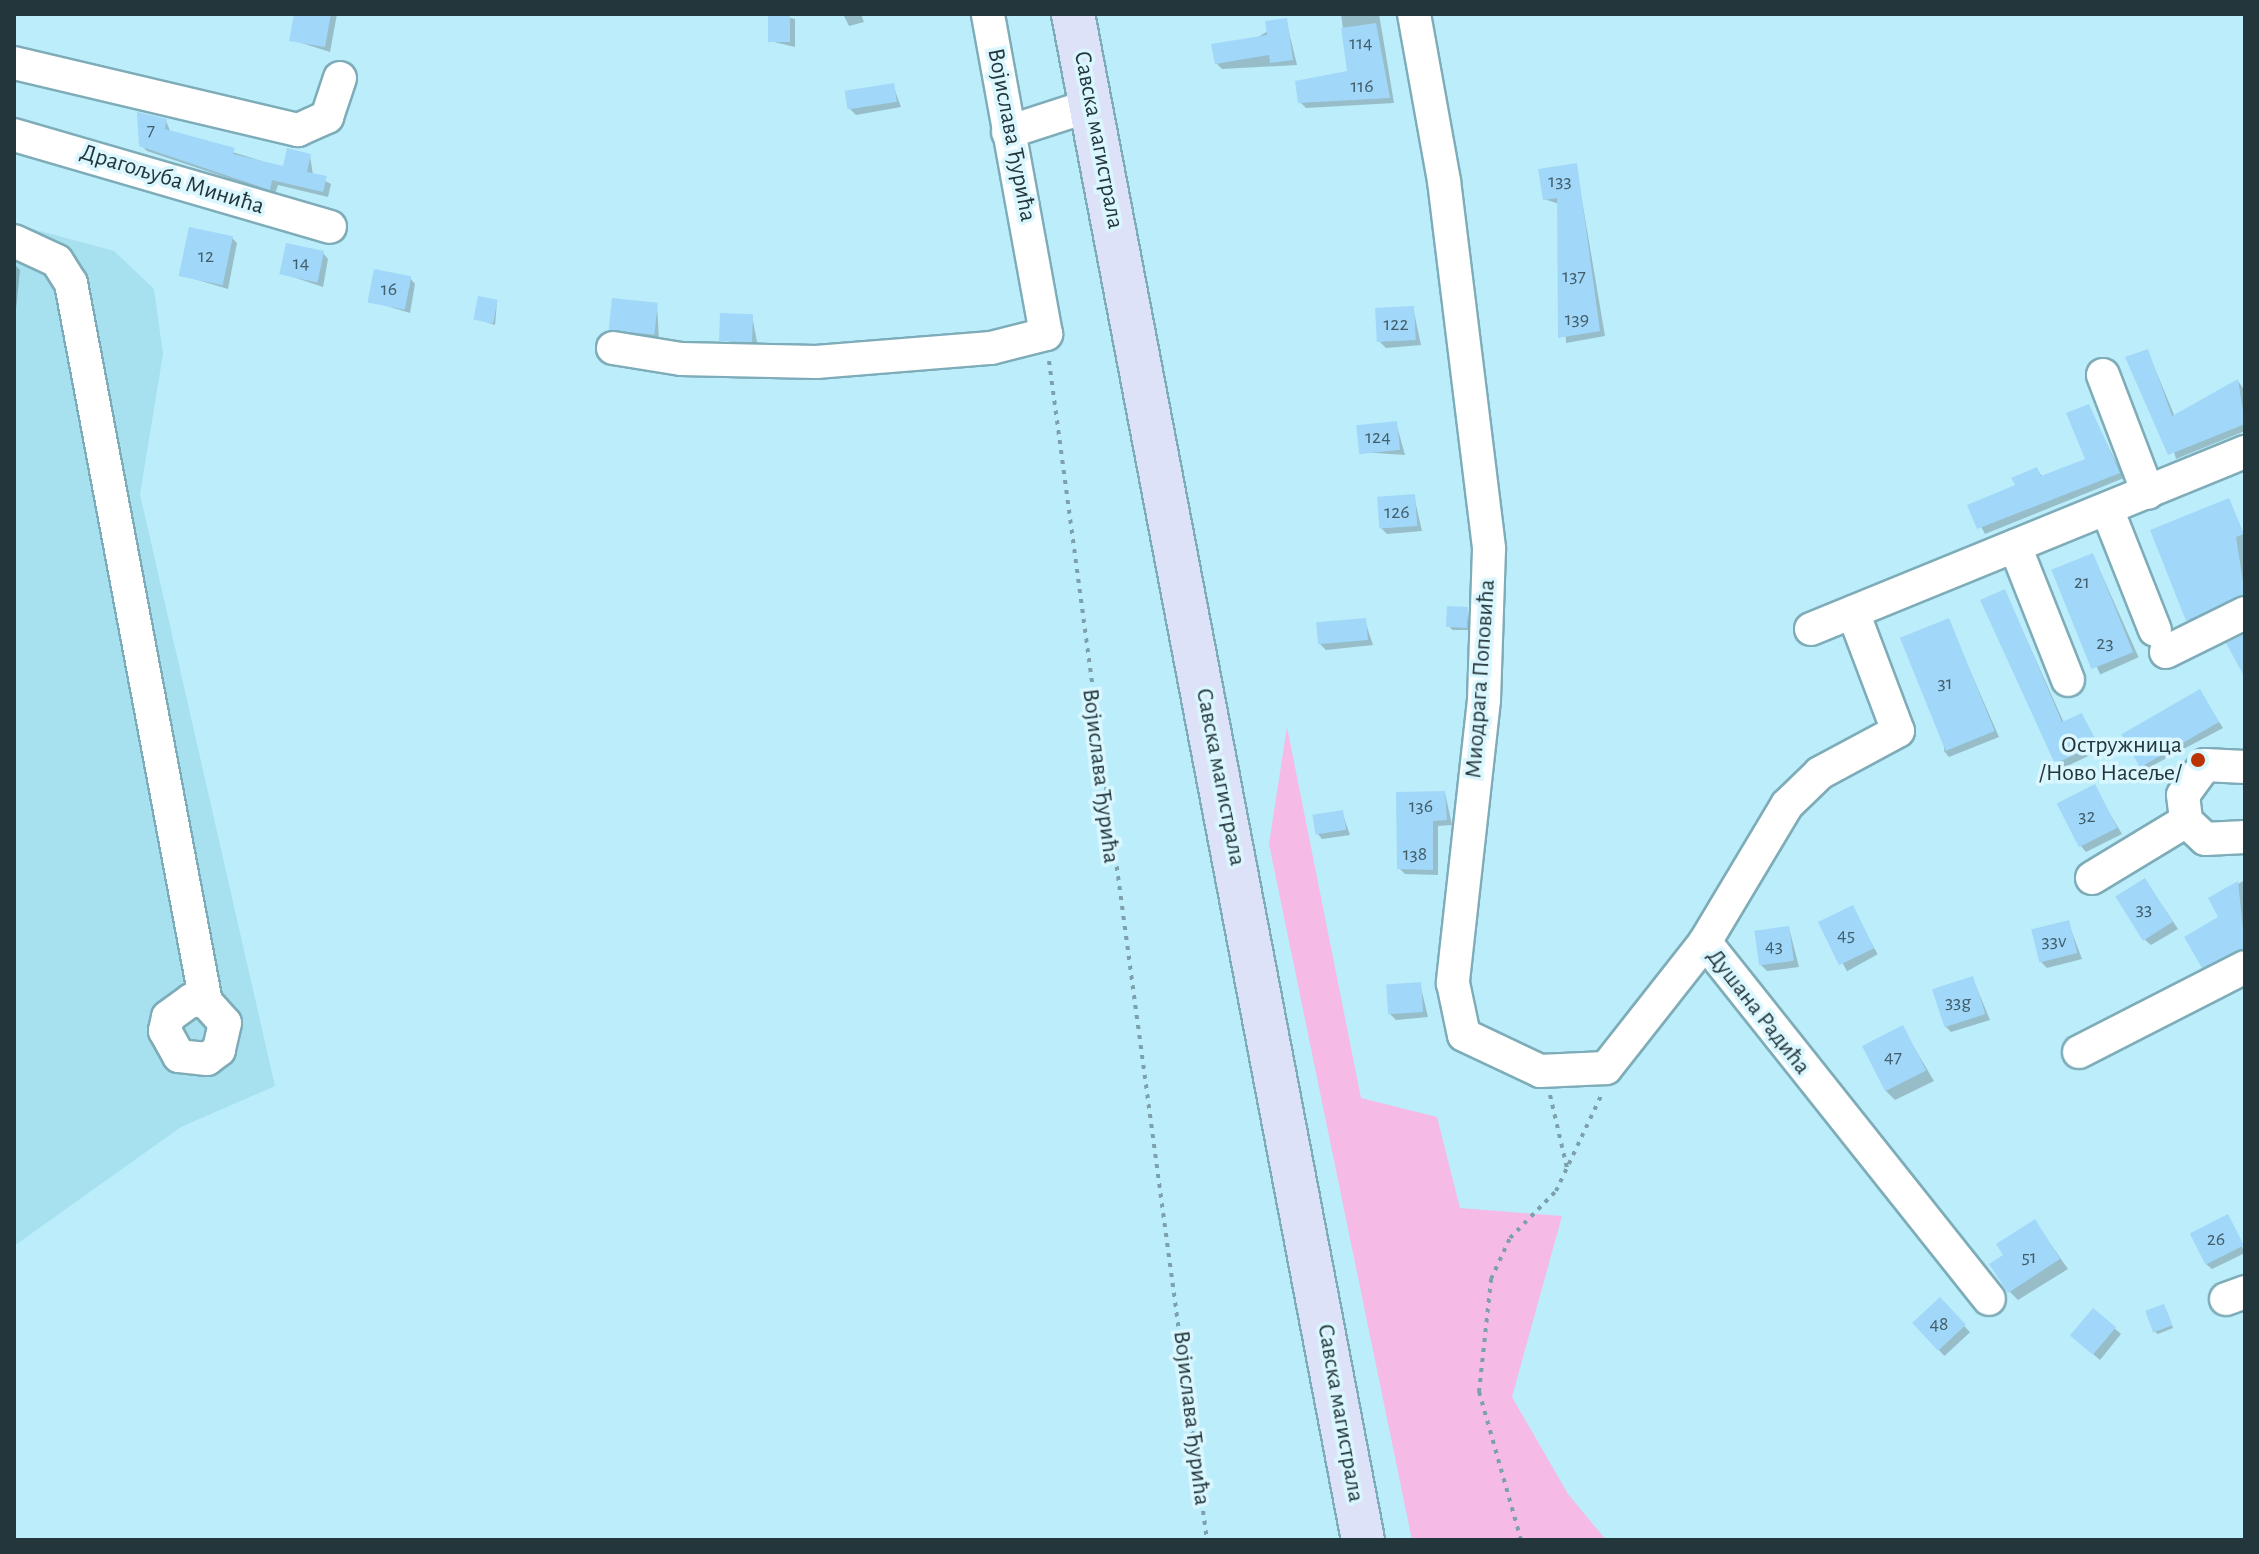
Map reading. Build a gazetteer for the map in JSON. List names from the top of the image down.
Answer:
{
  "streets": {
    "main road": ["Савска магистрала"],
    "street": [
      "Војислава Ђурића",
      "Драгољуба Минића",
      "Миодрага Поповића",
      "Душана Радића"
    ]
  },
  "places": ["Остружница /Ново Насеље/"],
  "house_numbers": [
    "114",
    "116",
    "7",
    "133",
    "12",
    "14",
    "137",
    "16",
    "139",
    "122",
    "124",
    "126",
    "21",
    "23",
    "31",
    "136",
    "32",
    "138",
    "33",
    "45",
    "33v",
    "43",
    "33g",
    "47",
    "26",
    "51",
    "48"
  ]
}
